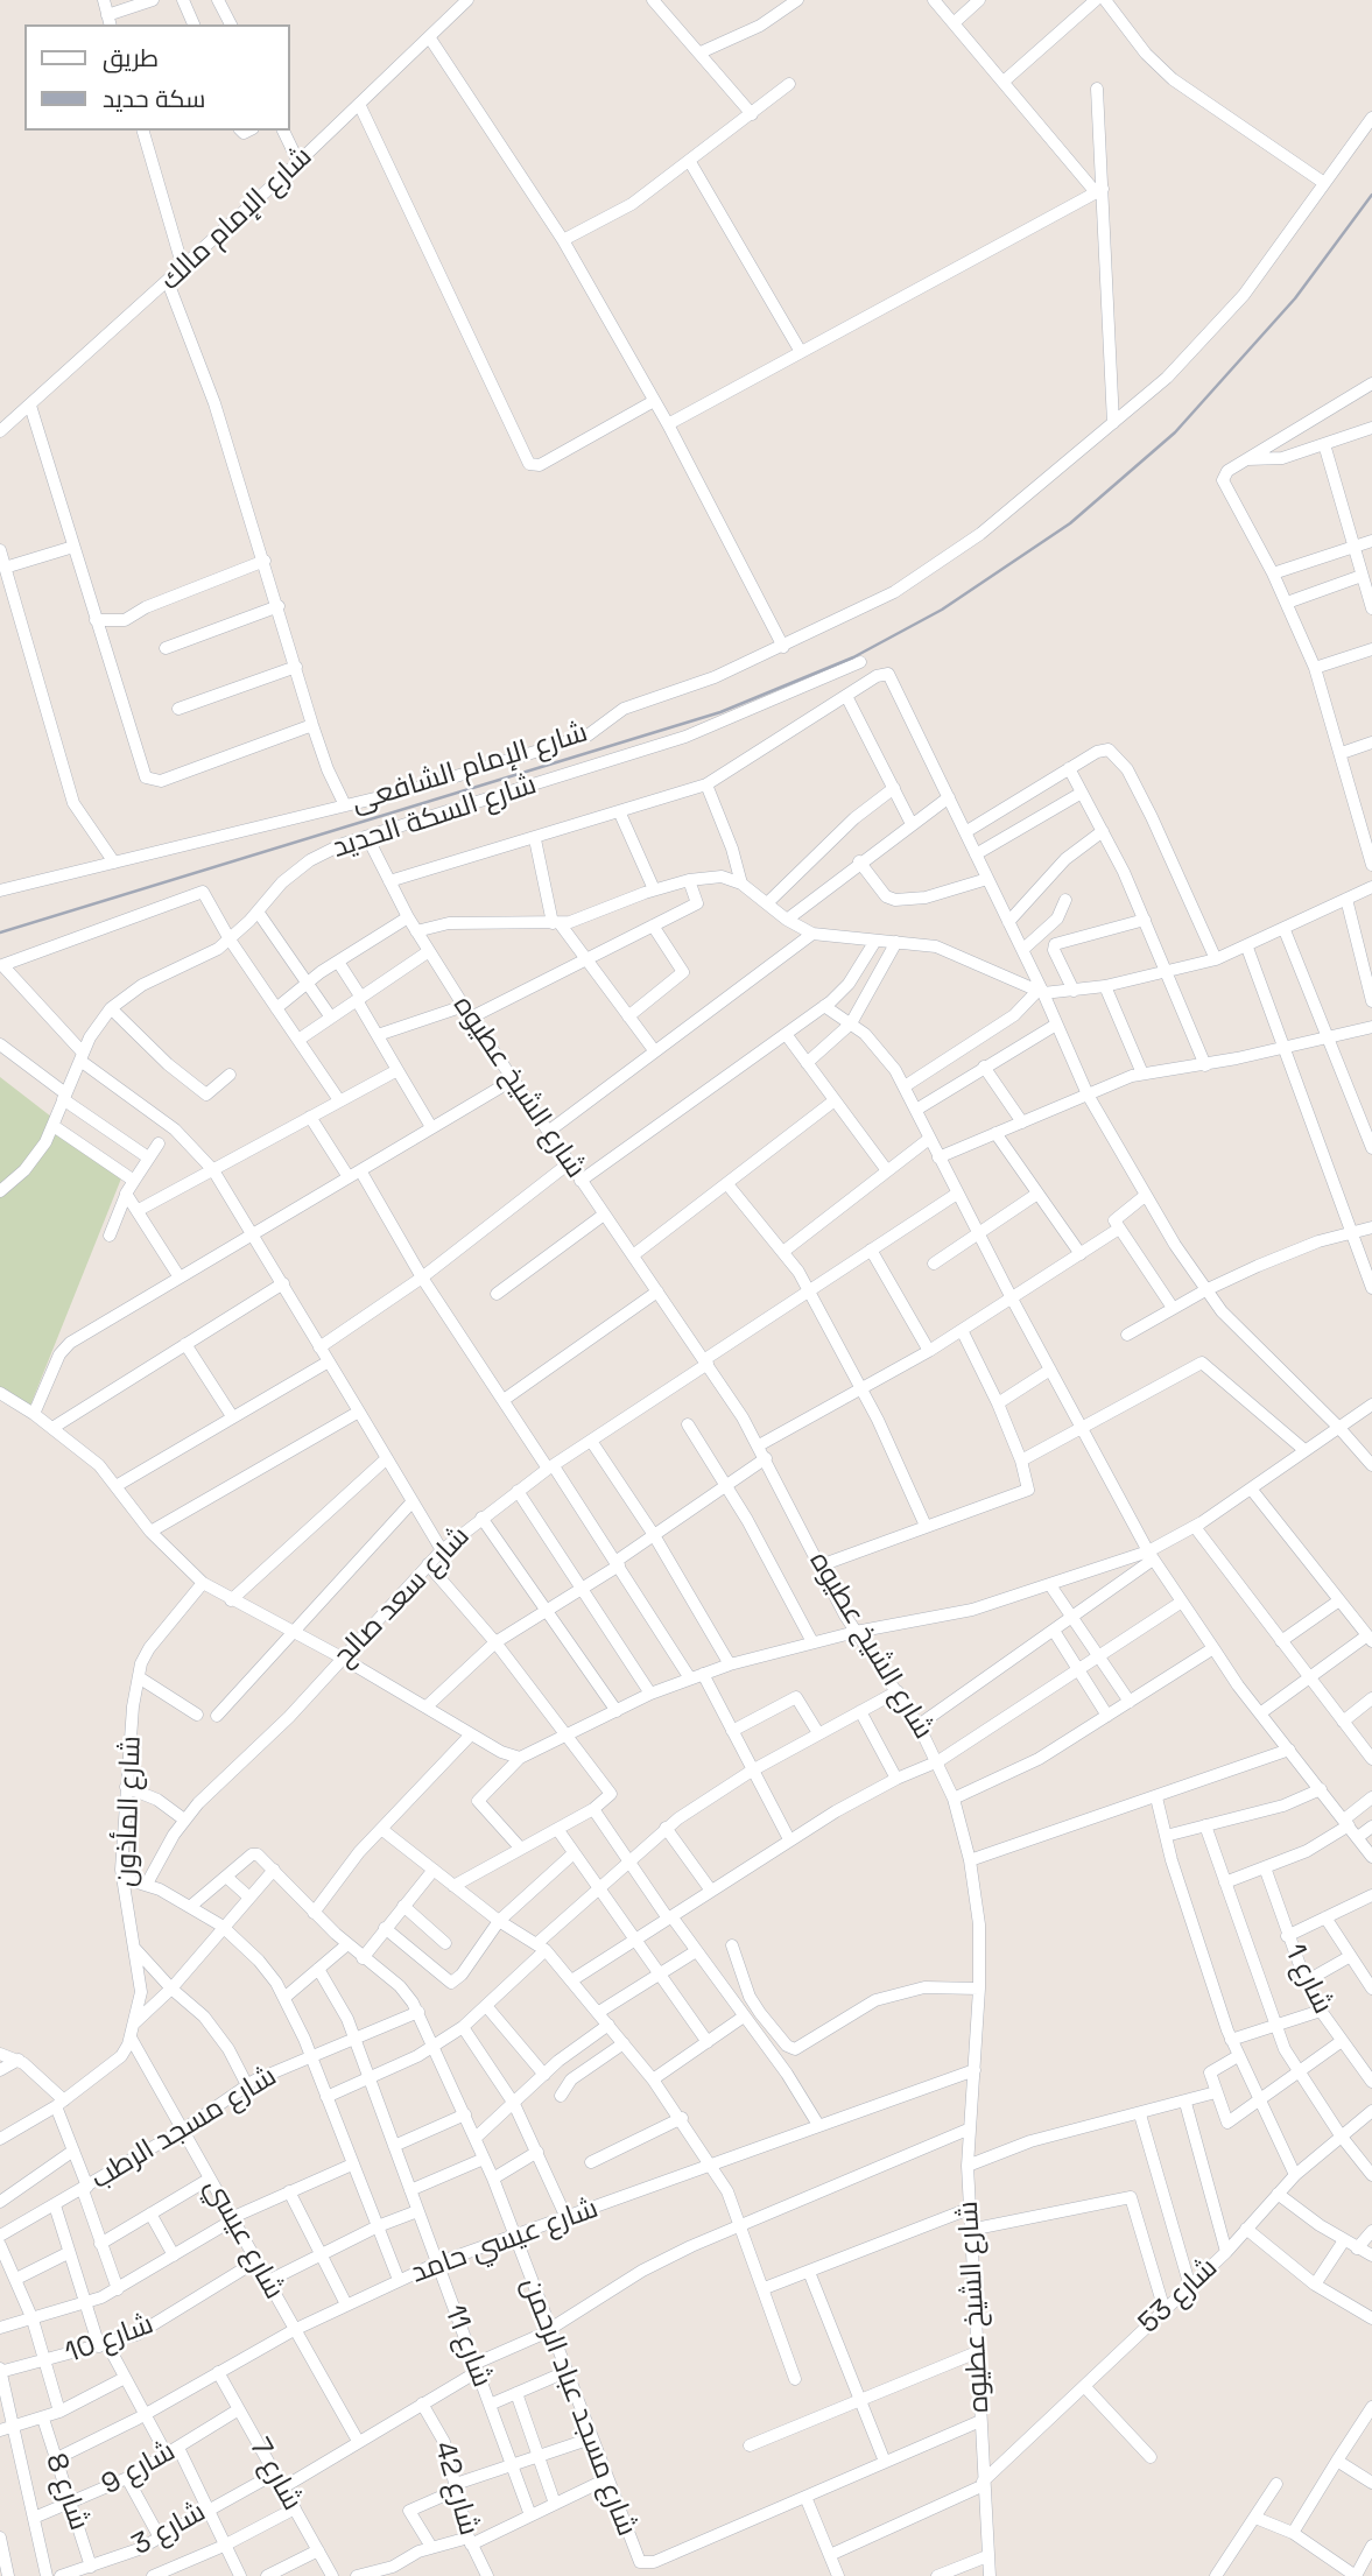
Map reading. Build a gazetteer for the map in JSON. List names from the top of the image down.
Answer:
{
  "streets": {
    "street": [
      "شارع الإمام مالك",
      "شارع الإمام الشافعى",
      "شارع السكة الحديد",
      "شارع الشيخ عطيوه",
      "شارع سعد صالح",
      "شارع المأذون",
      "شارع 1",
      "شارع مسجد الرطب",
      "شارع عيسي",
      "شارع عيسي حامد",
      "شارع 53",
      "شارع 10",
      "شارع 11",
      "شارع مسجد عباد الرحمن",
      "شارع 9",
      "شارع 7",
      "شارع 42",
      "شارع 8",
      "شارع 3"
    ]
  },
  "crossings": [
    ["شارع السكة الحديد", "شارع الشيخ عطيوه"],
    ["شارع الشيخ عطيوه", "شارع سعد صالح"],
    ["شارع الشيخ عطيوه", "شارع عيسي حامد"],
    ["شارع الشيخ عطيوه", "شارع 53"],
    ["شارع المأذون", "شارع عيسي"],
    ["شارع مسجد الرطب", "شارع عيسي"],
    ["شارع مسجد الرطب", "شارع 11"],
    ["شارع مسجد الرطب", "شارع مسجد عباد الرحمن"],
    ["شارع عيسي", "شارع عيسي حامد"],
    ["شارع عيسي", "شارع 10"],
    ["شارع عيسي حامد", "شارع 11"],
    ["شارع عيسي حامد", "شارع مسجد عباد الرحمن"],
    ["شارع عيسي حامد", "شارع 7"],
    ["شارع عيسي حامد", "شارع 8"],
    ["شارع 9", "شارع 7"],
    ["شارع 9", "شارع 8"],
    ["شارع 7", "شارع 3"],
    ["شارع 8", "شارع 3"]
  ],
  "legend": ["طريق", "سكة حديد"]
}
